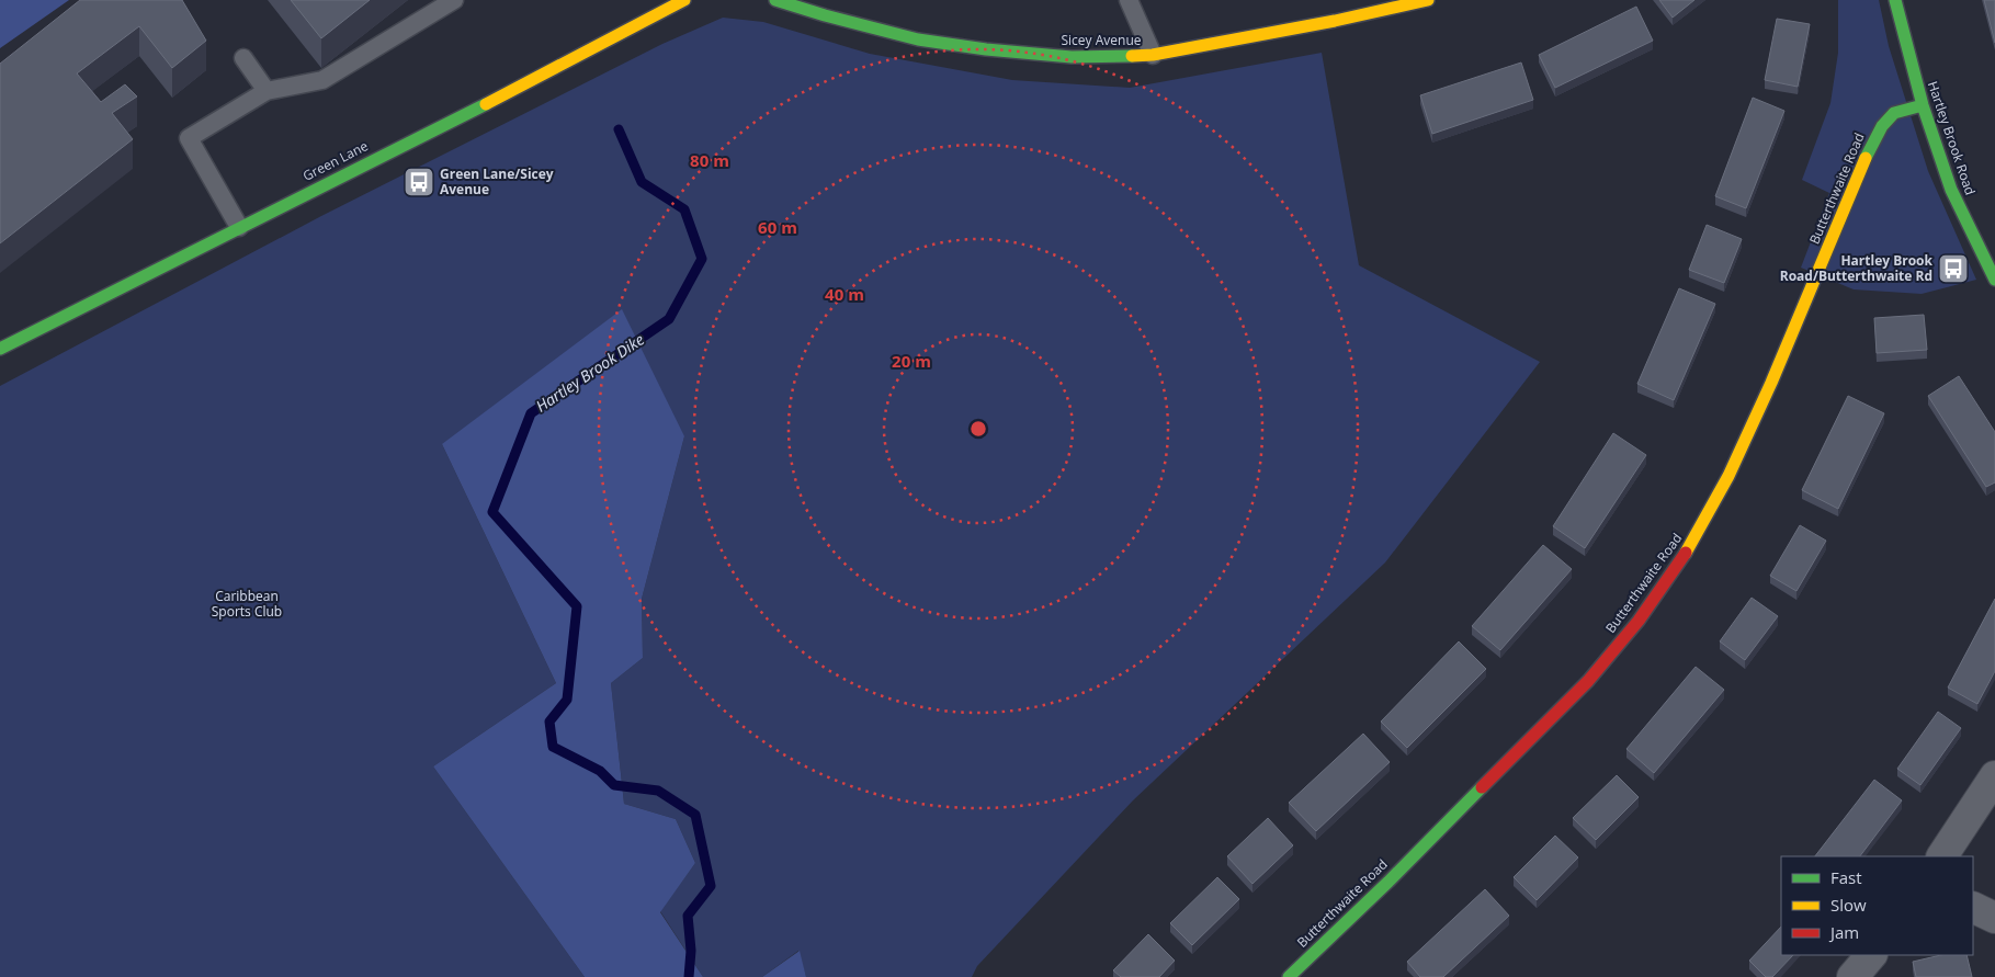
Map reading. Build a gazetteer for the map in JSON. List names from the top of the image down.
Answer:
{
  "streets": {
    "street": [
      "Sicey Avenue",
      "Hartley Brook Road",
      "Green Lane",
      "Butterthwaite Road"
    ]
  },
  "crossings": [
    ["Hartley Brook Road", "Butterthwaite Road"]
  ],
  "water": ["Hartley Brook Dike"],
  "parks": ["Caribbean Sports Club"],
  "places": {
    "bus stop": ["Green Lane/Sicey Avenue", "Hartley Brook Road/Butterthwaite Rd"]
  },
  "legend": ["Fast", "Slow", "Jam"],
  "rings": [
    "80 m",
    "60 m",
    "40 m",
    "20 m"
  ]
}
